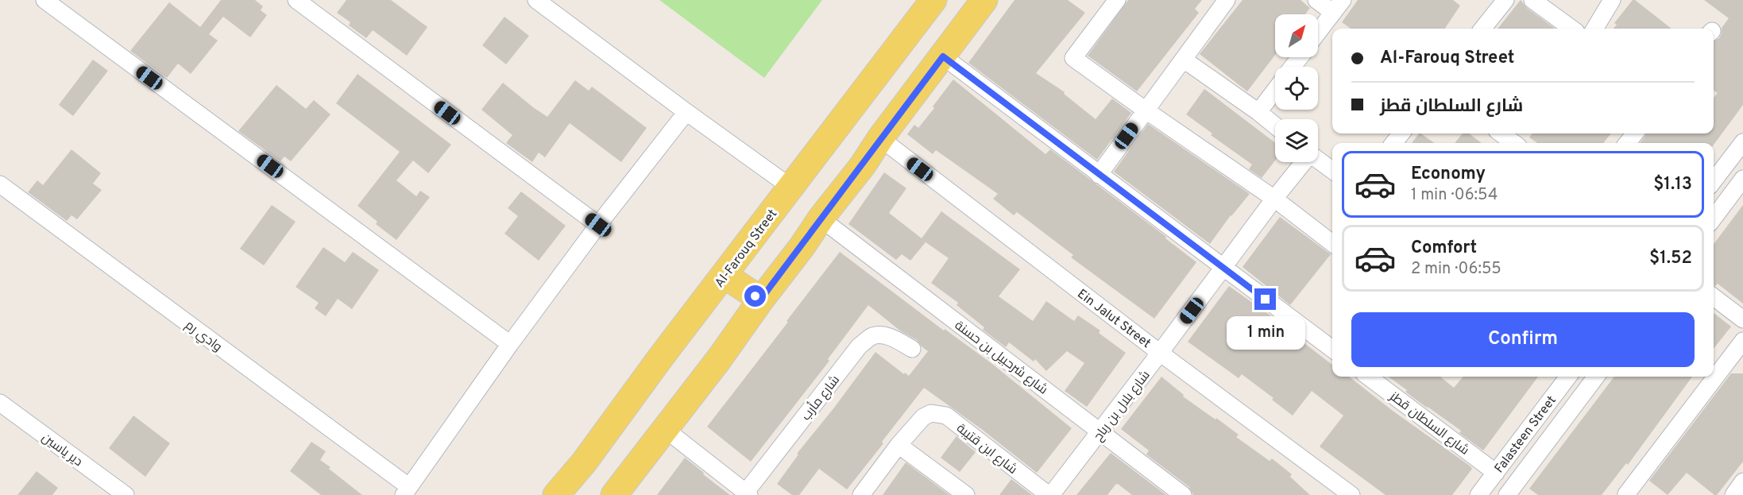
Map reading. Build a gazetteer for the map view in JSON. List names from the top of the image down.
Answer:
{
  "streets": {
    "main road": ["Al-Farouq Street"],
    "street": [
      "Ein Jalut Street",
      "وادي رم",
      "شارع شرحبيل بن حسنة",
      "شارع مأرب",
      "شارع بلال بن رباح",
      "شارع السلطان قطز",
      "Falasteen Street",
      "شارع ابن قتيبة",
      "دير ياسين"
    ]
  },
  "crossings": [
    ["Ein Jalut Street", "شارع بلال بن رباح"],
    ["شارع شرحبيل بن حسنة", "شارع بلال بن رباح"],
    ["شارع بلال بن رباح", "شارع ابن قتيبة"],
    ["شارع السلطان قطز", "Falasteen Street"]
  ],
  "north": "top right",
  "page": {
    "banner": ["Al-Farouq Street", "شارع السلطان قطز"],
    "list": [
      {
        "name": "Economy",
        "note": "1 min · 06:54",
        "value": "$1.13"
      },
      {
        "name": "Comfort",
        "note": "2 min · 06:55",
        "value": "$1.52"
      }
    ],
    "buttons": "Confirm",
    "bubble": "1 min"
  }
}
